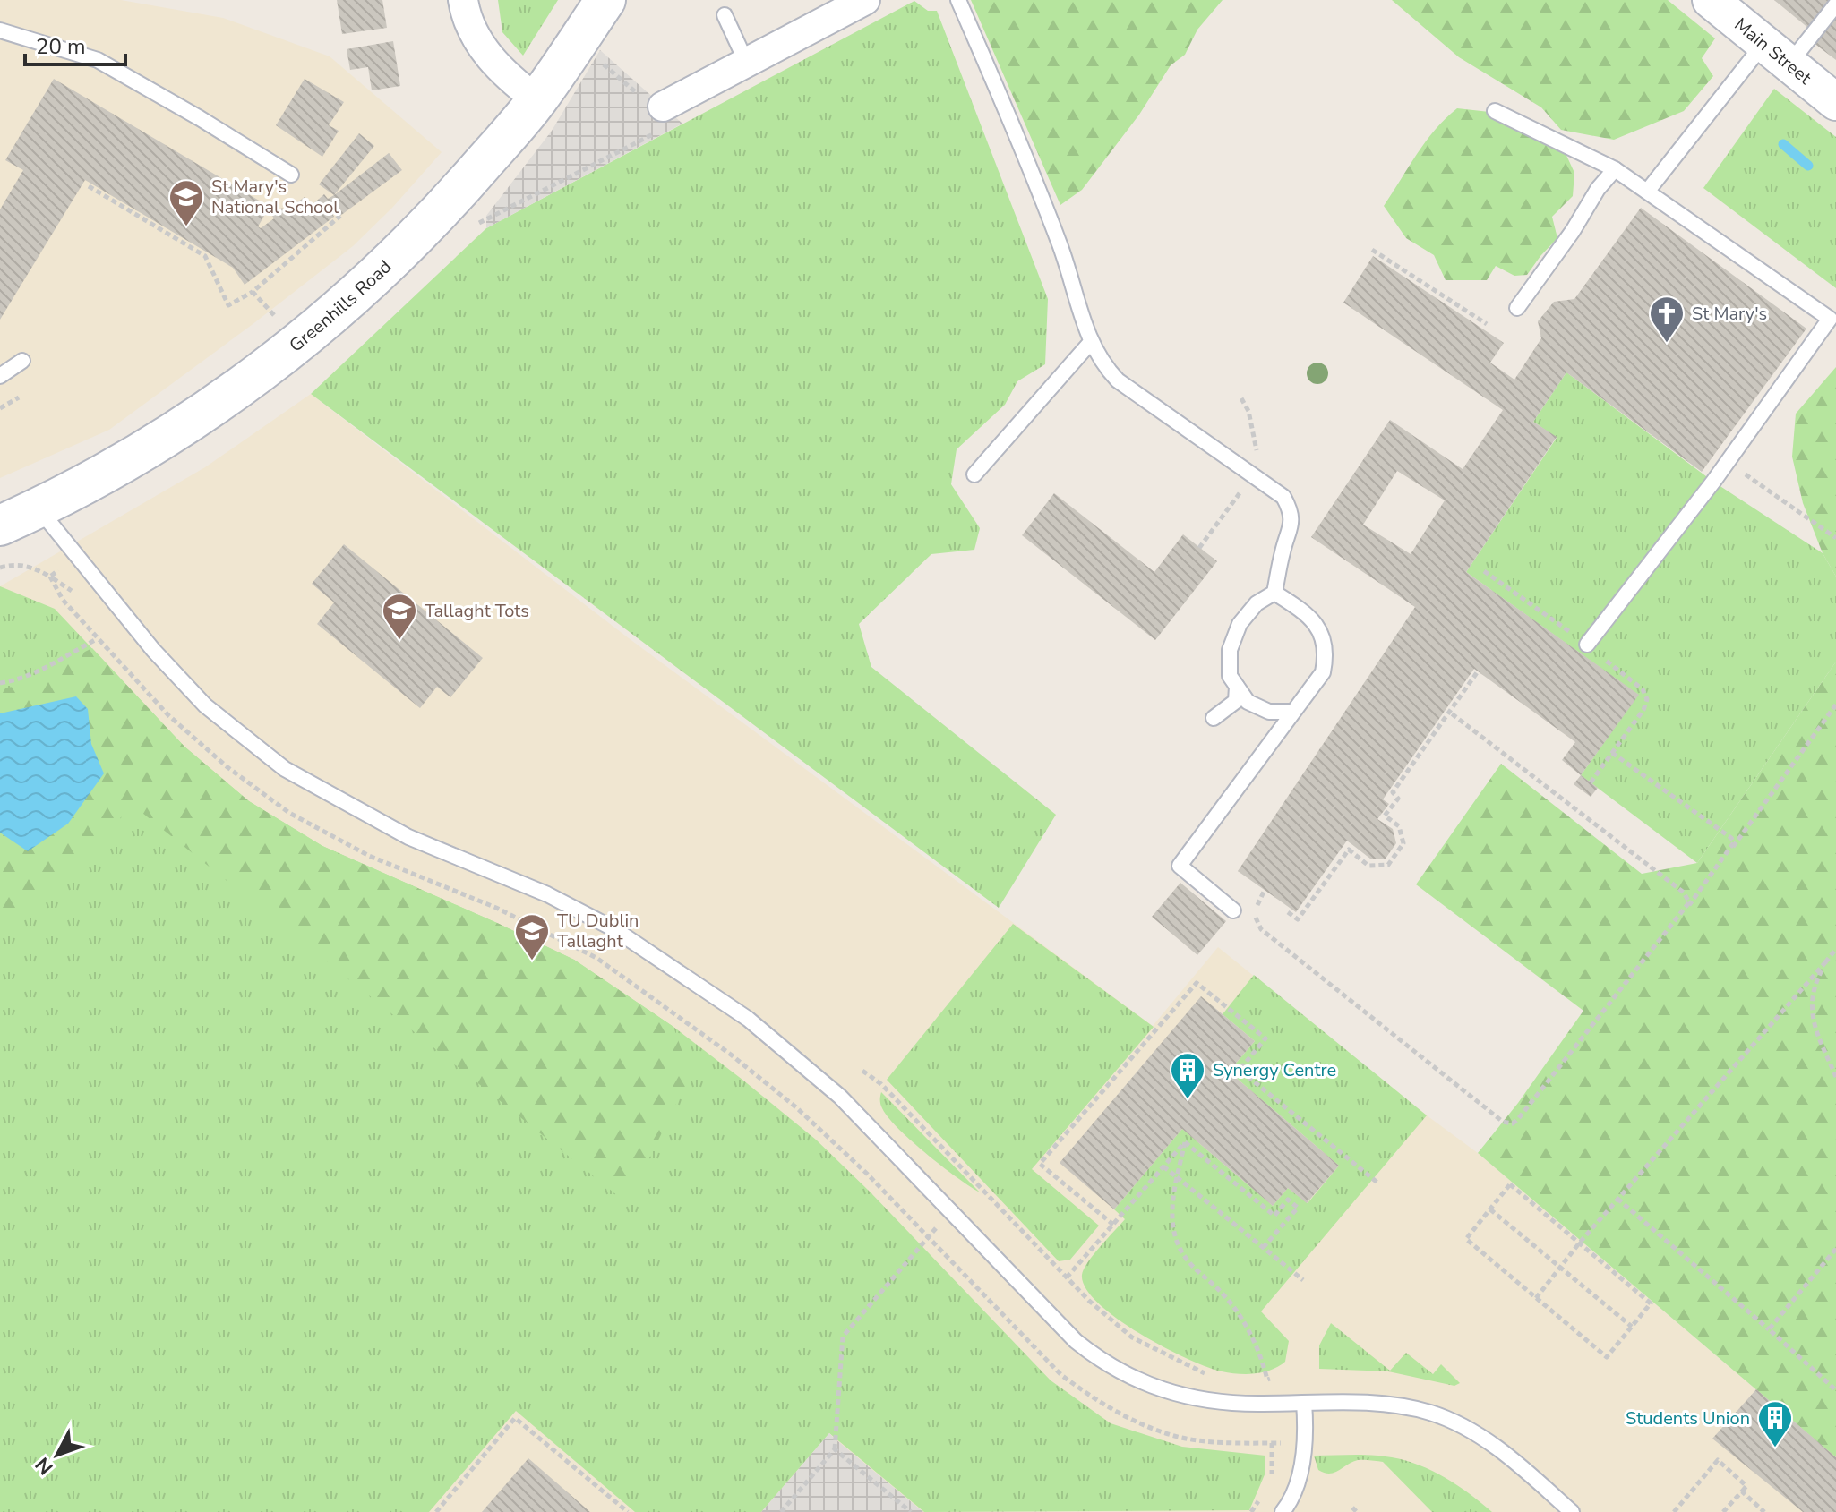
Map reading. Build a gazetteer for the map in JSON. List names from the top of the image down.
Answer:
{
  "streets": {
    "main road": ["Greenhills Road"],
    "street": ["Main Street"]
  },
  "places": {
    "school or university": ["St Mary's National School", "Tallaght Tots", "TU Dublin Tallaght"],
    "church": ["St Mary's"],
    "building": ["Synergy Centre", "Students Union"]
  },
  "scale_bar": "20 m",
  "north": "bottom left"
}
